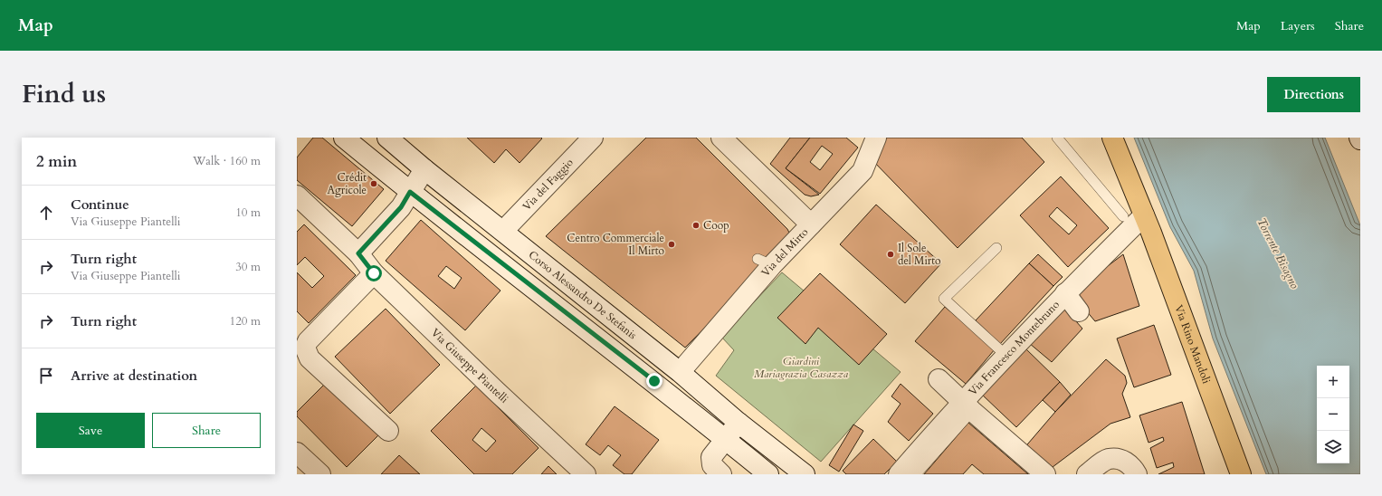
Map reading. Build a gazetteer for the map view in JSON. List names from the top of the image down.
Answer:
{
  "streets": {
    "main road": ["Via Rino Mandoli"],
    "street": [
      "Via del Faggio",
      "Via del Mirto",
      "Corso Alessandro De Stefanis",
      "Via Francesco Montebruno",
      "Via Giuseppe Piantelli"
    ]
  },
  "crossings": [
    ["Via del Faggio", "Corso Alessandro De Stefanis"],
    ["Via Rino Mandoli", "Via Francesco Montebruno"]
  ],
  "water": ["Torrente Bisagno"],
  "parks": ["Giardini Mariagrazia Casazza"],
  "places": [
    "Crédit Agricole",
    "Coop",
    "Centro Commerciale Il Mirto",
    "Il Sole del Mirto"
  ],
  "page": {
    "header": "Map",
    "nav": ["Map", "Layers", "Share"],
    "title": "Find us",
    "buttons": [
      "Directions",
      ["Save", "Share"]
    ],
    "heading": ["2 min", "Walk · 160 m"],
    "list": [
      ["Continue", "Via Giuseppe Piantelli", "10 m"],
      ["Turn right", "Via Giuseppe Piantelli", "30 m"],
      ["Turn right", "120 m"],
      "Arrive at destination"
    ],
    "map_buttons": ["+", "−"]
  }
}
